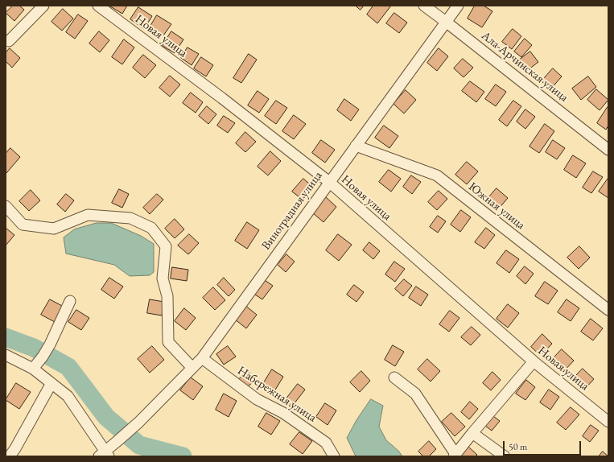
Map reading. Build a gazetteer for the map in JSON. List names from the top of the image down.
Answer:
{
  "streets": {
    "street": [
      "Новая улица",
      "Ала-Арчинская улица",
      "Южная улица",
      "Виноградная улица",
      "Набережная улица"
    ]
  },
  "crossings": [
    ["Новая улица", "Виноградная улица"],
    ["Ала-Арчинская улица", "Виноградная улица"],
    ["Южная улица", "Виноградная улица"],
    ["Виноградная улица", "Набережная улица"]
  ],
  "scale_bar": "50 m"
}
